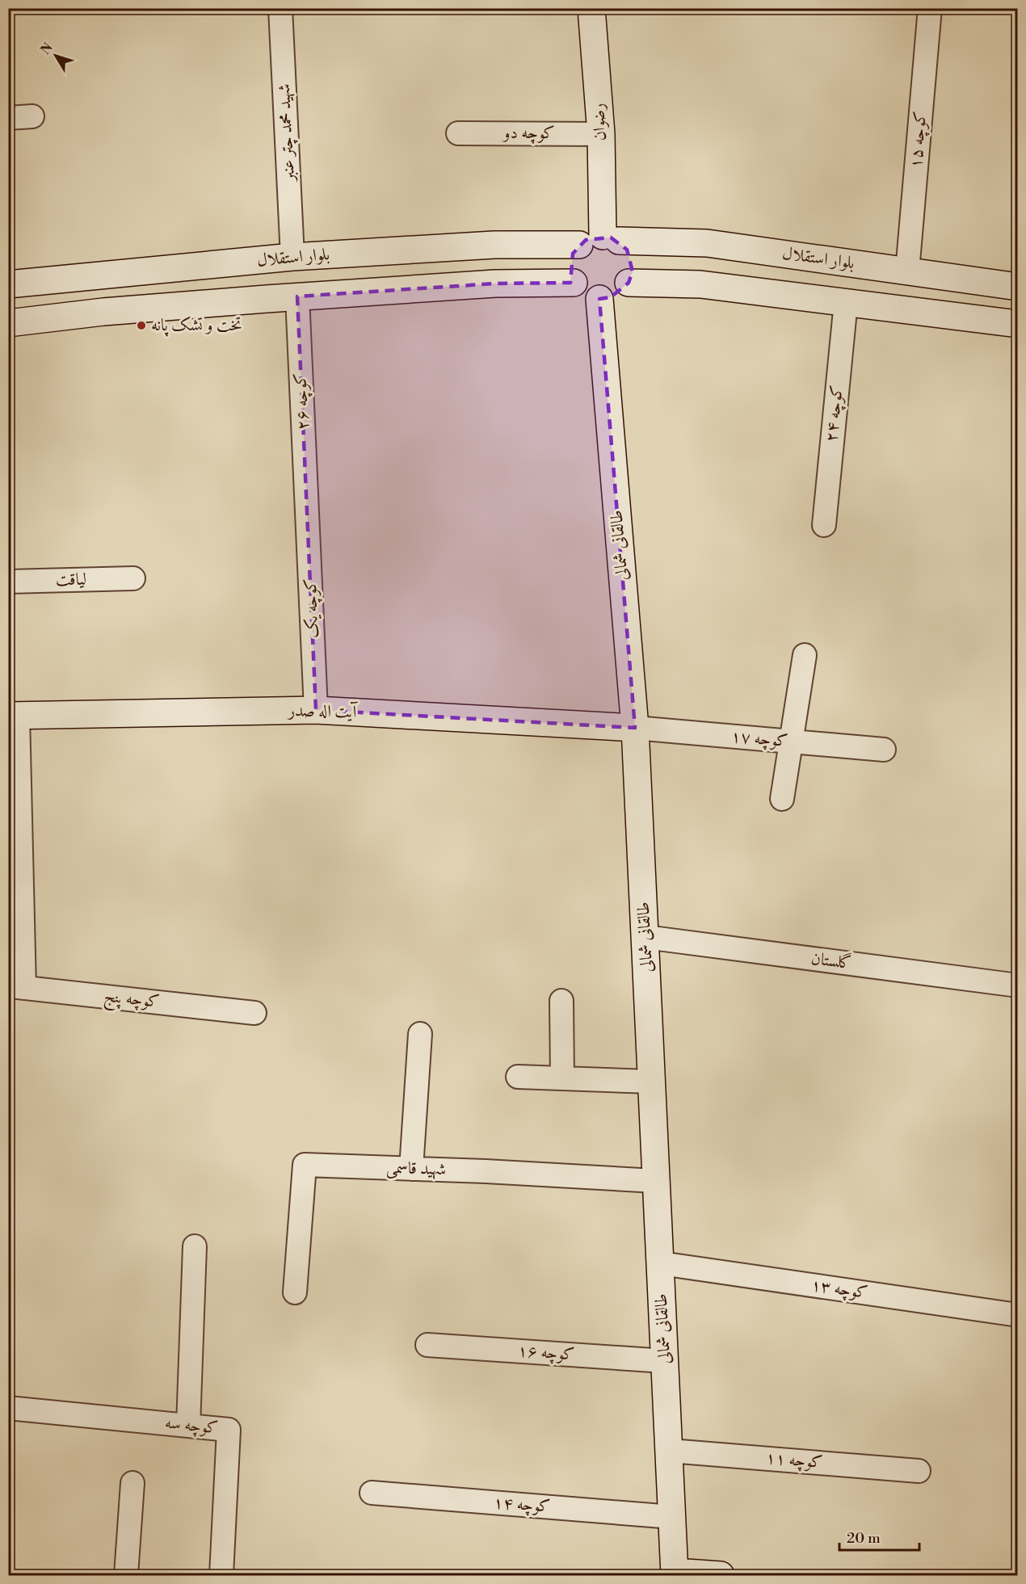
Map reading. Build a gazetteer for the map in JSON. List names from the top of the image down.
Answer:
{
  "streets": {
    "main road": [
      "رضوان",
      "بلوار استقلال",
      "طالقانی شمالی",
      "آیت اله صدر"
    ],
    "street": [
      "شهید محمد چتر عنبر",
      "کوچه دو",
      "کوچه ۱۵",
      "کوچه ۲۶",
      "کوچه ۲۴",
      "لیاقت",
      "کوچه یک",
      "کوچه ۱۷",
      "گلستان",
      "کوچه پنج",
      "شهید قاسمی",
      "کوچه ۱۳",
      "کوچه ۱۶",
      "کوچه سه",
      "کوچه ۱۱",
      "کوچه ۱۴"
    ]
  },
  "crossings": [
    ["رضوان", "کوچه دو"],
    ["رضوان", "بلوار استقلال"],
    ["رضوان", "طالقانی شمالی"],
    ["شهید محمد چتر عنبر", "بلوار استقلال"],
    ["کوچه ۱۵", "بلوار استقلال"],
    ["بلوار استقلال", "طالقانی شمالی"],
    ["کوچه ۲۶", "کوچه یک"],
    ["طالقانی شمالی", "آیت اله صدر"],
    ["طالقانی شمالی", "کوچه ۱۷"],
    ["طالقانی شمالی", "گلستان"],
    ["طالقانی شمالی", "شهید قاسمی"],
    ["طالقانی شمالی", "کوچه ۱۳"],
    ["طالقانی شمالی", "کوچه ۱۶"],
    ["طالقانی شمالی", "کوچه ۱۱"],
    ["طالقانی شمالی", "کوچه ۱۴"],
    ["کوچه یک", "آیت اله صدر"],
    ["آیت اله صدر", "کوچه ۱۷"]
  ],
  "places": ["تخت و تشک پانه"],
  "scale_bar": "20 m",
  "north": "top left"
}
